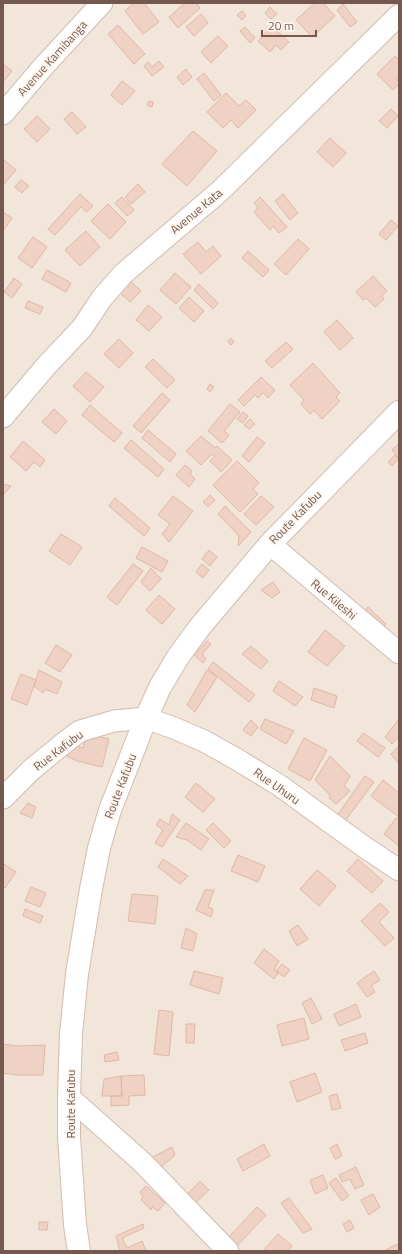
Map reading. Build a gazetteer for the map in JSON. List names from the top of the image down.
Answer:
{
  "streets": {
    "main road": ["Route Kafubu"],
    "street": [
      "Avenue Kamibanga",
      "Avenue Kata",
      "Rue Kileshi",
      "Rue Kafubu",
      "Rue Uhuru"
    ]
  },
  "crossings": [
    ["Route Kafubu", "Rue Kileshi"],
    ["Route Kafubu", "Rue Kafubu"],
    ["Route Kafubu", "Rue Uhuru"],
    ["Rue Kafubu", "Rue Uhuru"]
  ],
  "scale_bar": "20 m"
}
